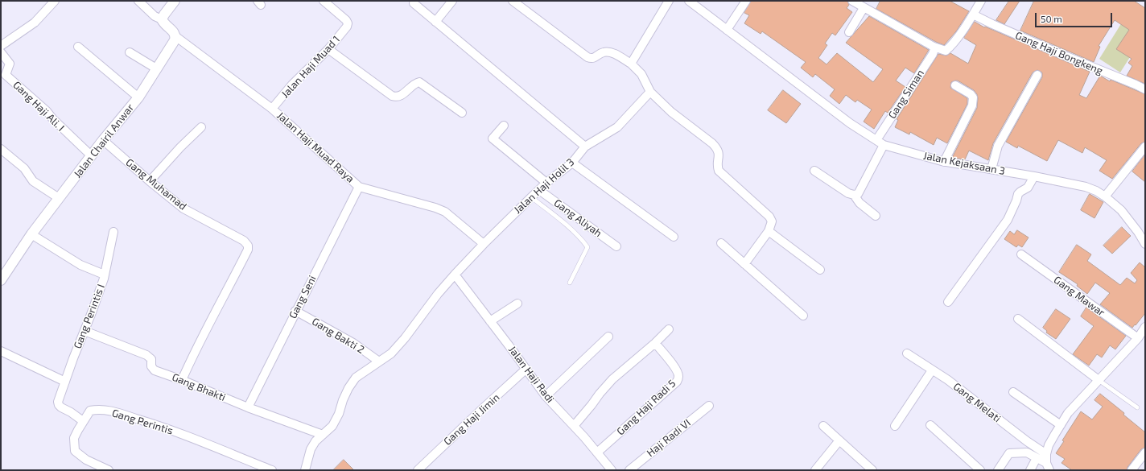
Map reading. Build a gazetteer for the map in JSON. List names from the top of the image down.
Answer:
{
  "streets": {
    "street": [
      "Gang Haji Bongkeng",
      "Jalan Haji Muad 1",
      "Gang Siman",
      "Gang Haji Ali. I",
      "Jalan Chairil Anwar",
      "Jalan Haji Muad Raya",
      "Jalan Kejaksaan 3",
      "Gang Muhamad",
      "Jalan Haji Holil 3",
      "Gang Aliyah",
      "Gang Mawar",
      "Gang Seni",
      "Gang Perintis I",
      "Gang Bakti 2",
      "Jalan Haji Radi",
      "Gang Bhakti",
      "Gang Melati",
      "Gang Haji Radi 5",
      "Gang Haji Jimin",
      "Gang Perintis",
      "Haji Radi VI"
    ]
  },
  "crossings": [
    ["Jalan Haji Muad 1", "Jalan Haji Muad Raya"],
    ["Gang Siman", "Jalan Kejaksaan 3"],
    ["Gang Haji Ali. I", "Jalan Chairil Anwar"],
    ["Jalan Chairil Anwar", "Jalan Haji Muad Raya"],
    ["Jalan Chairil Anwar", "Gang Muhamad"],
    ["Jalan Chairil Anwar", "Gang Perintis I"],
    ["Jalan Haji Muad Raya", "Jalan Haji Holil 3"],
    ["Jalan Haji Muad Raya", "Gang Seni"],
    ["Gang Muhamad", "Gang Bhakti"],
    ["Jalan Haji Holil 3", "Gang Aliyah"],
    ["Jalan Haji Holil 3", "Gang Bakti 2"],
    ["Jalan Haji Holil 3", "Jalan Haji Radi"],
    ["Jalan Haji Holil 3", "Gang Bhakti"],
    ["Gang Seni", "Gang Bakti 2"],
    ["Gang Seni", "Gang Bhakti"],
    ["Gang Perintis I", "Gang Bhakti"],
    ["Gang Perintis I", "Gang Perintis"],
    ["Jalan Haji Radi", "Gang Haji Radi 5"],
    ["Jalan Haji Radi", "Gang Haji Jimin"]
  ],
  "scale_bar": "50 m"
}
